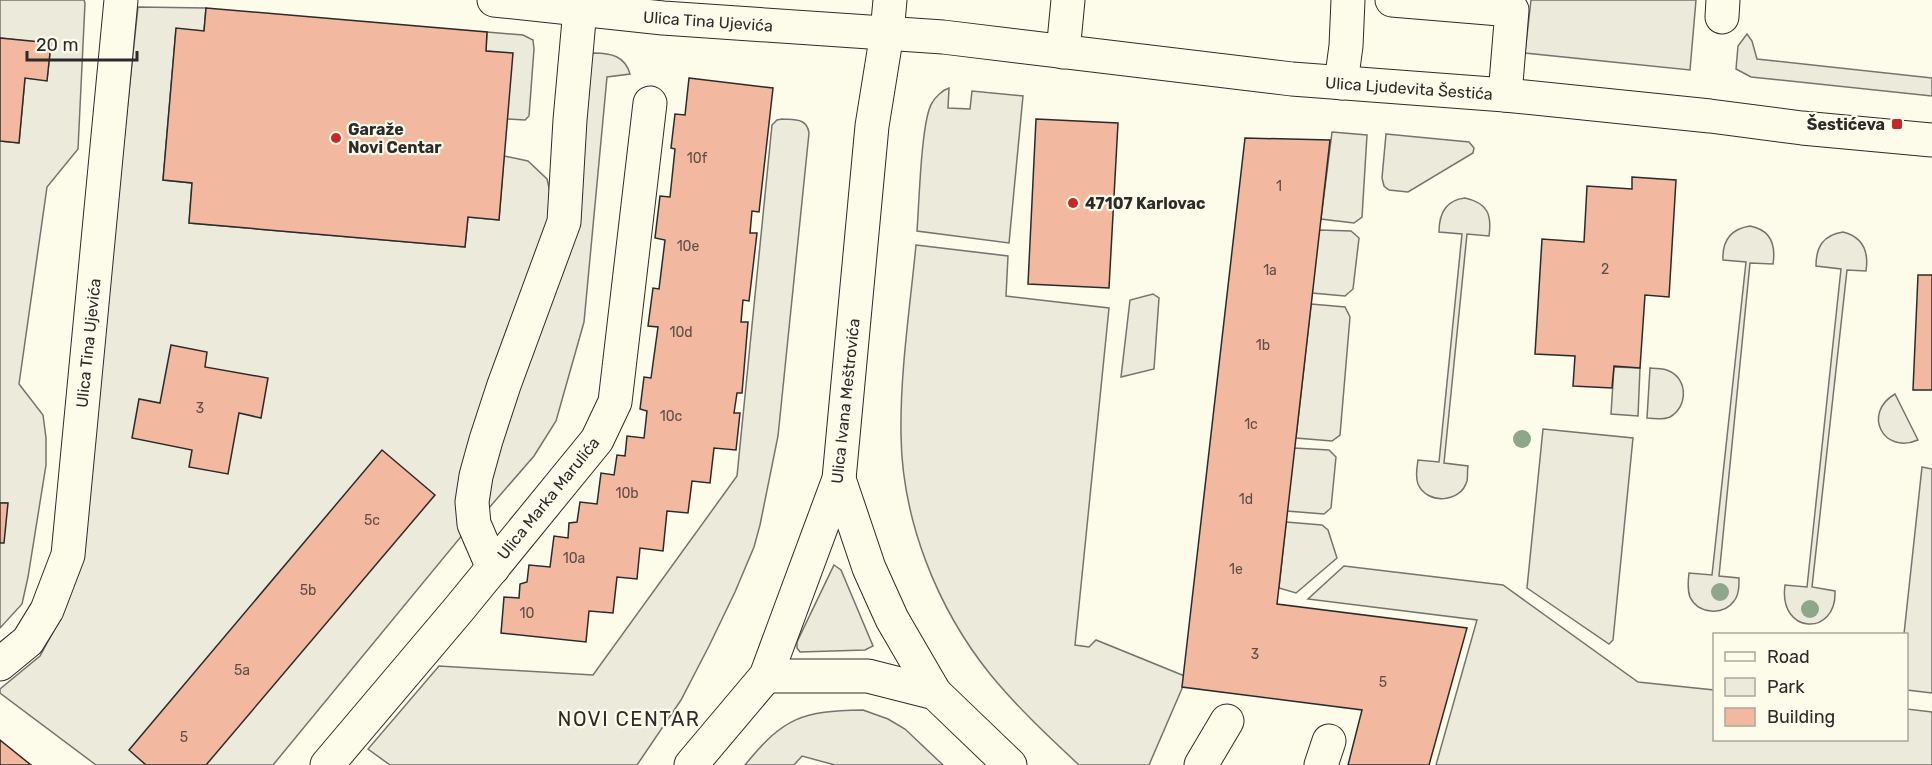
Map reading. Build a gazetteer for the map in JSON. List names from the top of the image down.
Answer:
{
  "streets": {
    "street": [
      "Ulica Tina Ujevića",
      "Ulica Ljudevita Šestića",
      "Ulica Ivana Meštrovića",
      "Ulica Marka Marulića"
    ]
  },
  "crossings": [
    ["Ulica Tina Ujevića", "Ulica Ljudevita Šestića"],
    ["Ulica Tina Ujevića", "Ulica Ivana Meštrovića"],
    ["Ulica Ljudevita Šestića", "Ulica Ivana Meštrovića"]
  ],
  "districts": ["NOVI CENTAR"],
  "places": {
    "transit": ["Šestićeva"],
    "other": ["Garaže Novi Centar", "47107 Karlovac"]
  },
  "house_numbers": [
    "10f",
    "1",
    "10e",
    "2",
    "1a",
    "10d",
    "1b",
    "3",
    "10c",
    "1c",
    "10b",
    "1d",
    "5c",
    "10a",
    "1e",
    "5b",
    "10",
    "3",
    "5a",
    "5",
    "5"
  ],
  "legend": ["Road", "Park", "Building"],
  "scale_bar": "20 m"
}
